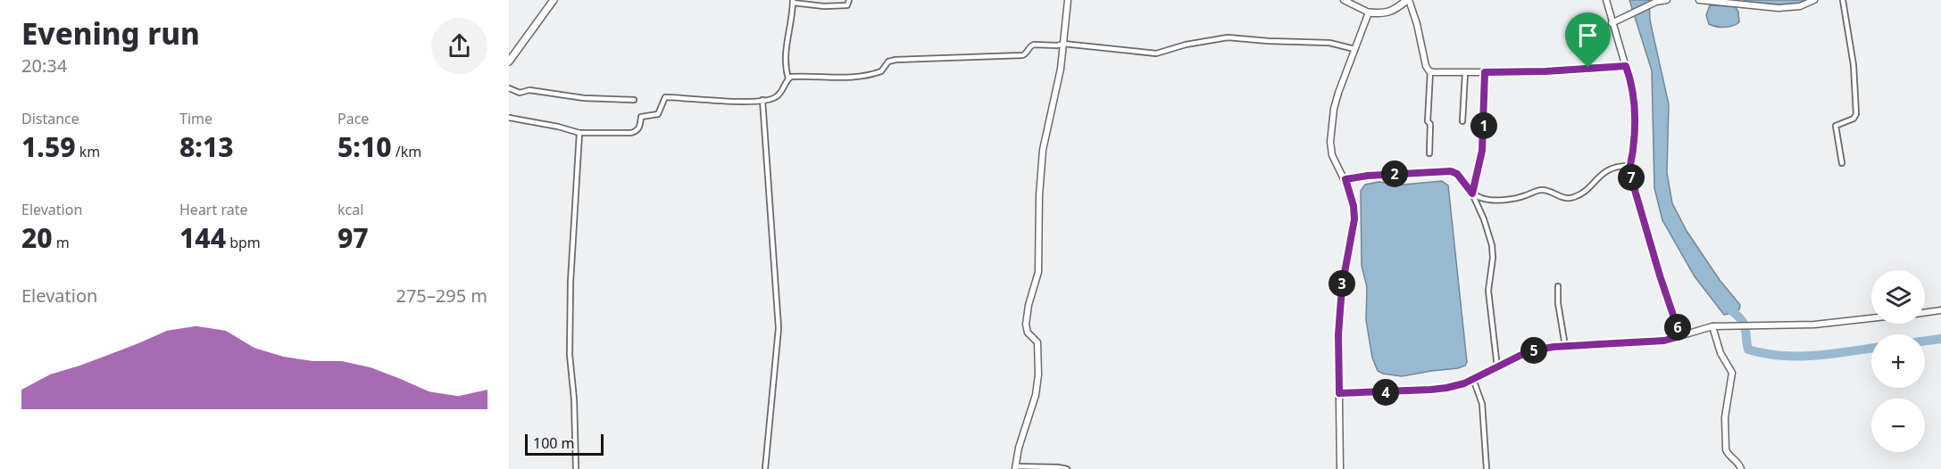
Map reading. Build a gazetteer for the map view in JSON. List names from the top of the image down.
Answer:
{
  "scale_bar": "100 m",
  "page": {
    "heading": ["Evening run", "20:34"],
    "stats": [
      ["Distance", "1.59 km"],
      ["Time", "8:13"],
      ["Pace", "5:10 /km"],
      ["Elevation", "20 m"],
      ["Heart rate", "144 bpm"],
      ["kcal", "97"]
    ],
    "pins": [
      "1",
      "2",
      "7",
      "3",
      "6",
      "5",
      "4"
    ],
    "map_buttons": ["+", "−"],
    "chart": ["Elevation", "275–295 m"],
    "scale": "100 m"
  }
}
